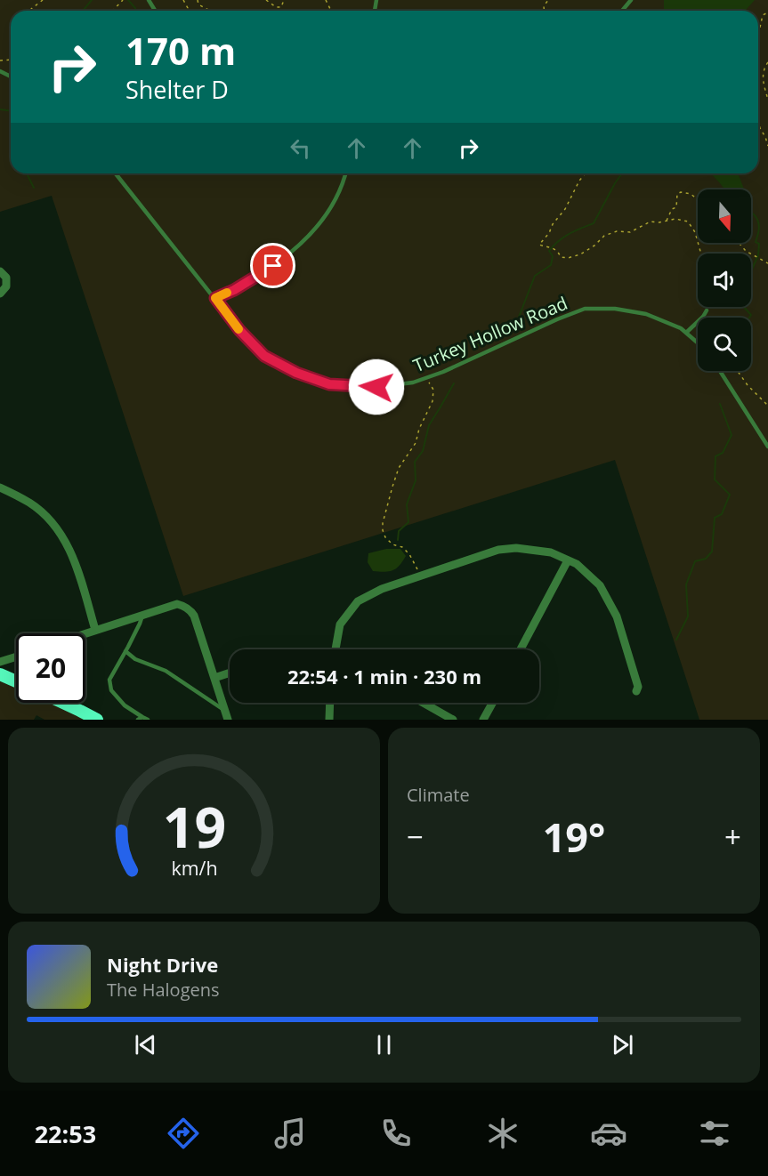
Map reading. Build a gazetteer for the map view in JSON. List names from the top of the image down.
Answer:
{
  "streets": {
    "lane": ["Turkey Hollow Road"]
  },
  "north": "bottom",
  "page": {
    "turn": ["170 m", "Shelter D"],
    "limit": "20",
    "trip": "22:54 · 1 min · 230 m",
    "tile": "Climate",
    "heat": ["−", "19°", "+"],
    "song": ["Night Drive", "The Halogens"],
    "tabs": "22:53",
    "gauge": ["19", "km/h"]
  }
}
